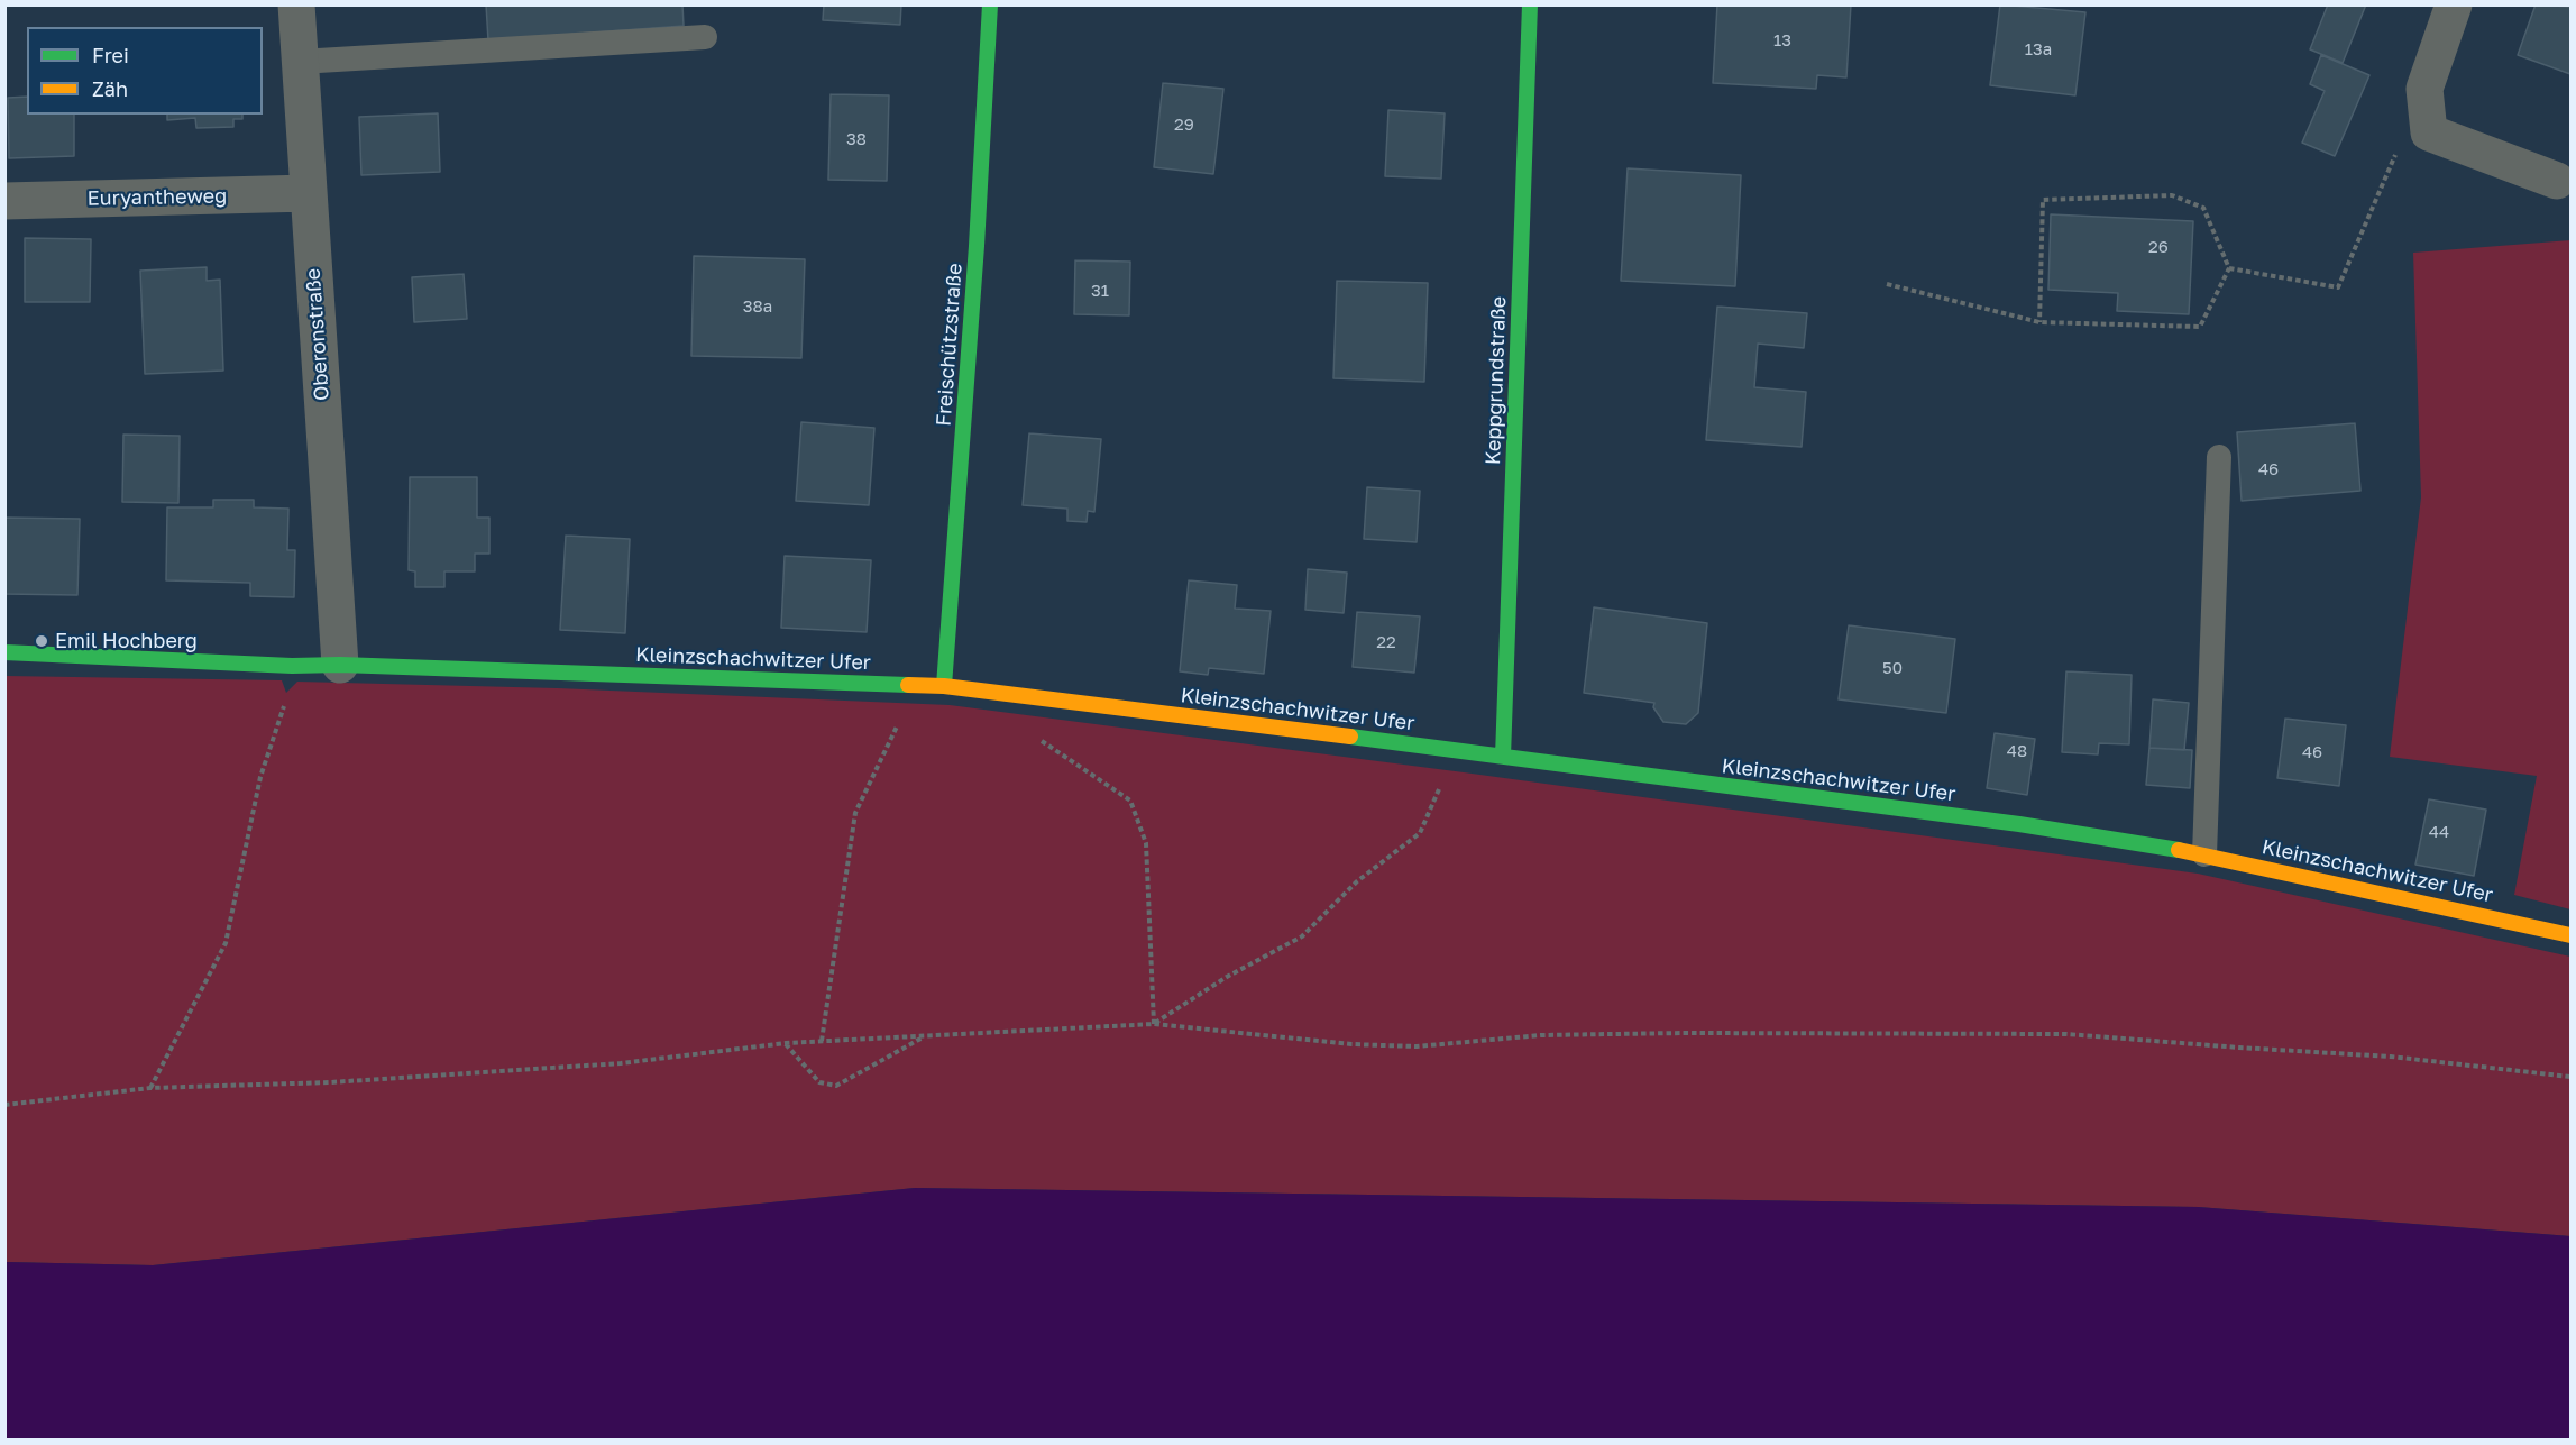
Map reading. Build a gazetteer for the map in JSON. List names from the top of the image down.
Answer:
{
  "streets": {
    "street": [
      "Euryantheweg",
      "Oberonstraße",
      "Freischützstraße",
      "Keppgrundstraße",
      "Kleinzschachwitzer Ufer"
    ]
  },
  "crossings": [
    ["Euryantheweg", "Oberonstraße"],
    ["Oberonstraße", "Kleinzschachwitzer Ufer"],
    ["Freischützstraße", "Kleinzschachwitzer Ufer"],
    ["Keppgrundstraße", "Kleinzschachwitzer Ufer"]
  ],
  "places": ["Emil Hochberg"],
  "house_numbers": [
    "13",
    "13a",
    "29",
    "38",
    "26",
    "31",
    "38a",
    "46",
    "22",
    "50",
    "48",
    "46",
    "44"
  ],
  "legend": ["Frei", "Zäh"]
}
